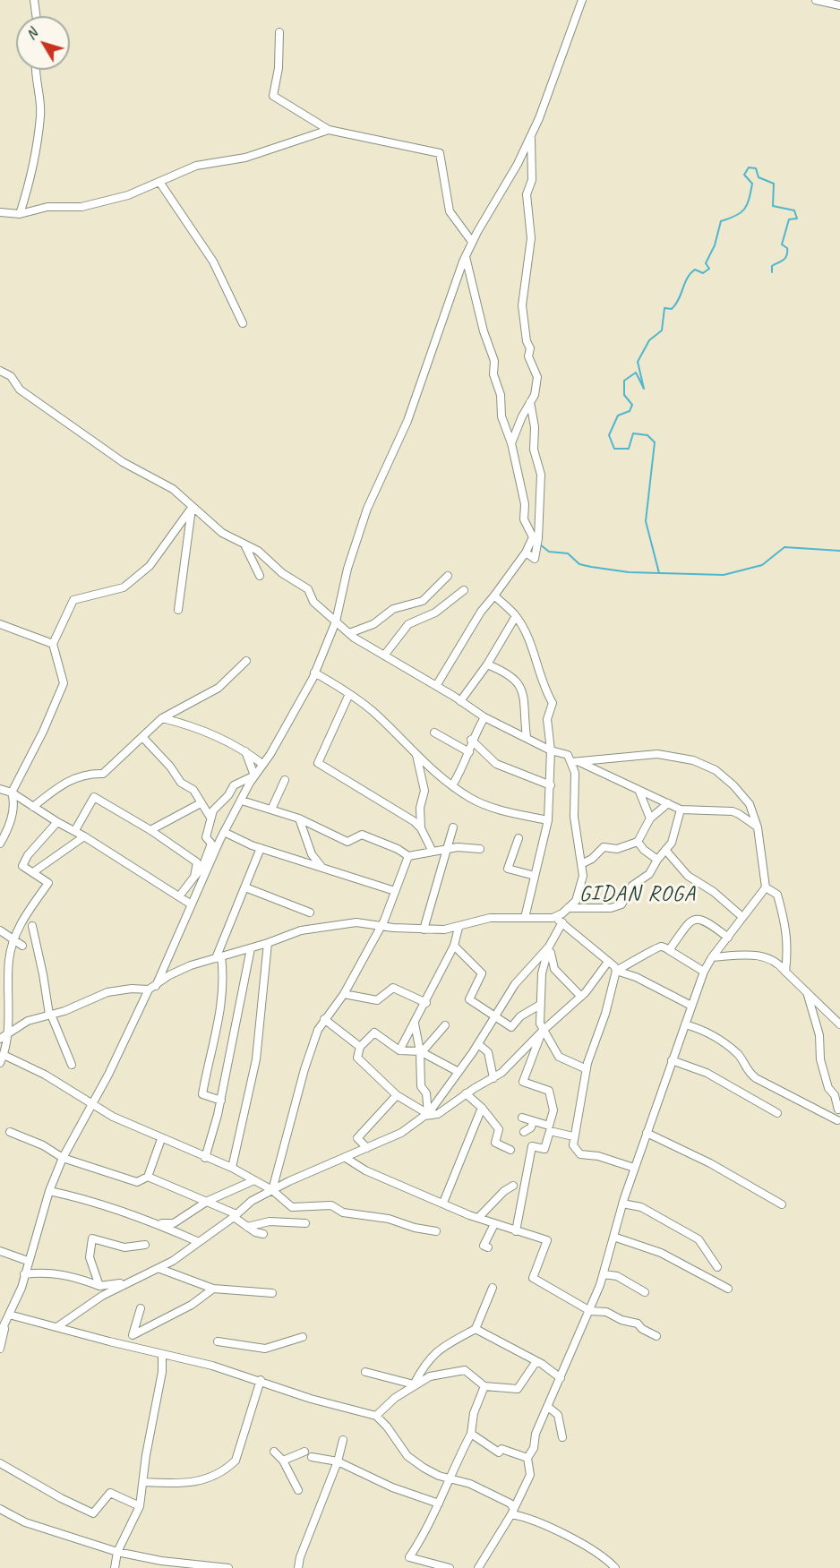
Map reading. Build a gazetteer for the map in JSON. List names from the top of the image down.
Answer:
{
  "districts": ["GIDAN ROGA"],
  "north": "top left"
}
